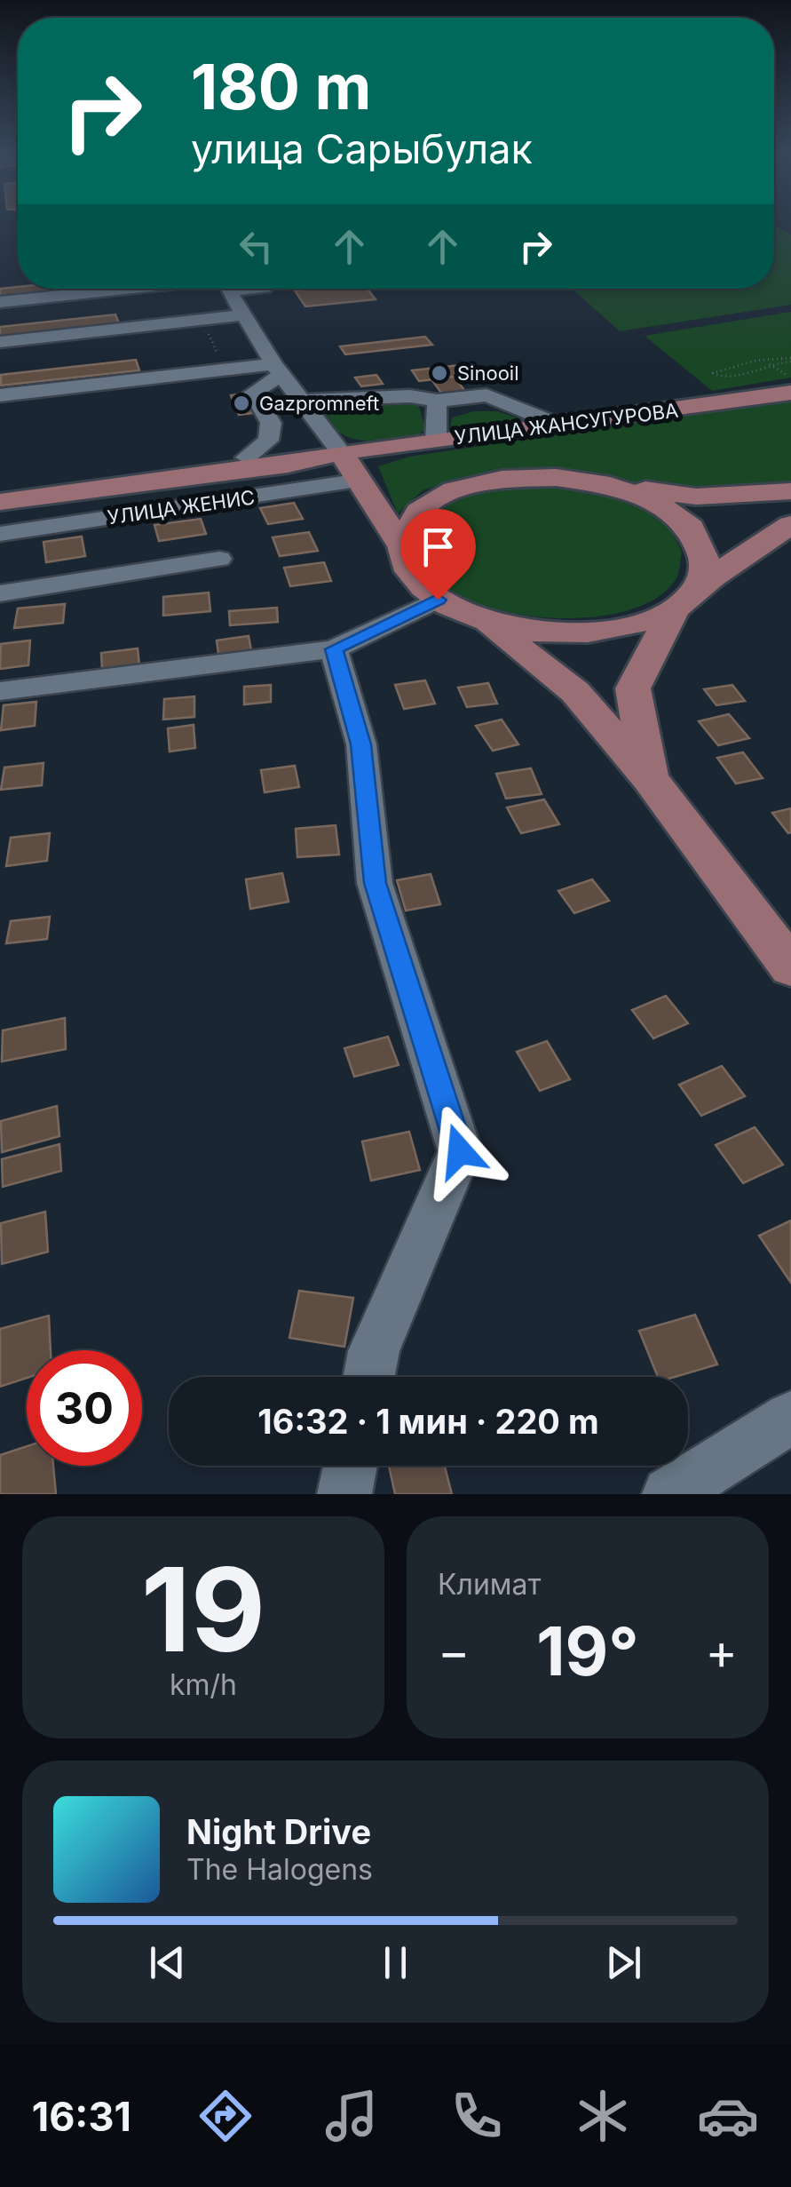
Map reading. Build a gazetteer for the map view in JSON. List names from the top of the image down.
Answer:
{
  "streets": {
    "main road": ["УЛИЦА ЖАНСУГУРОВА"],
    "street": ["УЛИЦА ЖЕНИС"]
  },
  "places": ["Sinooil", "Gazpromneft"],
  "page": {
    "turn": ["180 m", "улица Сарыбулак"],
    "limit": "30",
    "trip": "16:32 · 1 мин · 220 m",
    "tile": [
      ["19", "km/h"],
      "Климат"
    ],
    "heat": ["−", "19°", "+"],
    "song": ["Night Drive", "The Halogens"],
    "tabs": "16:31"
  }
}
